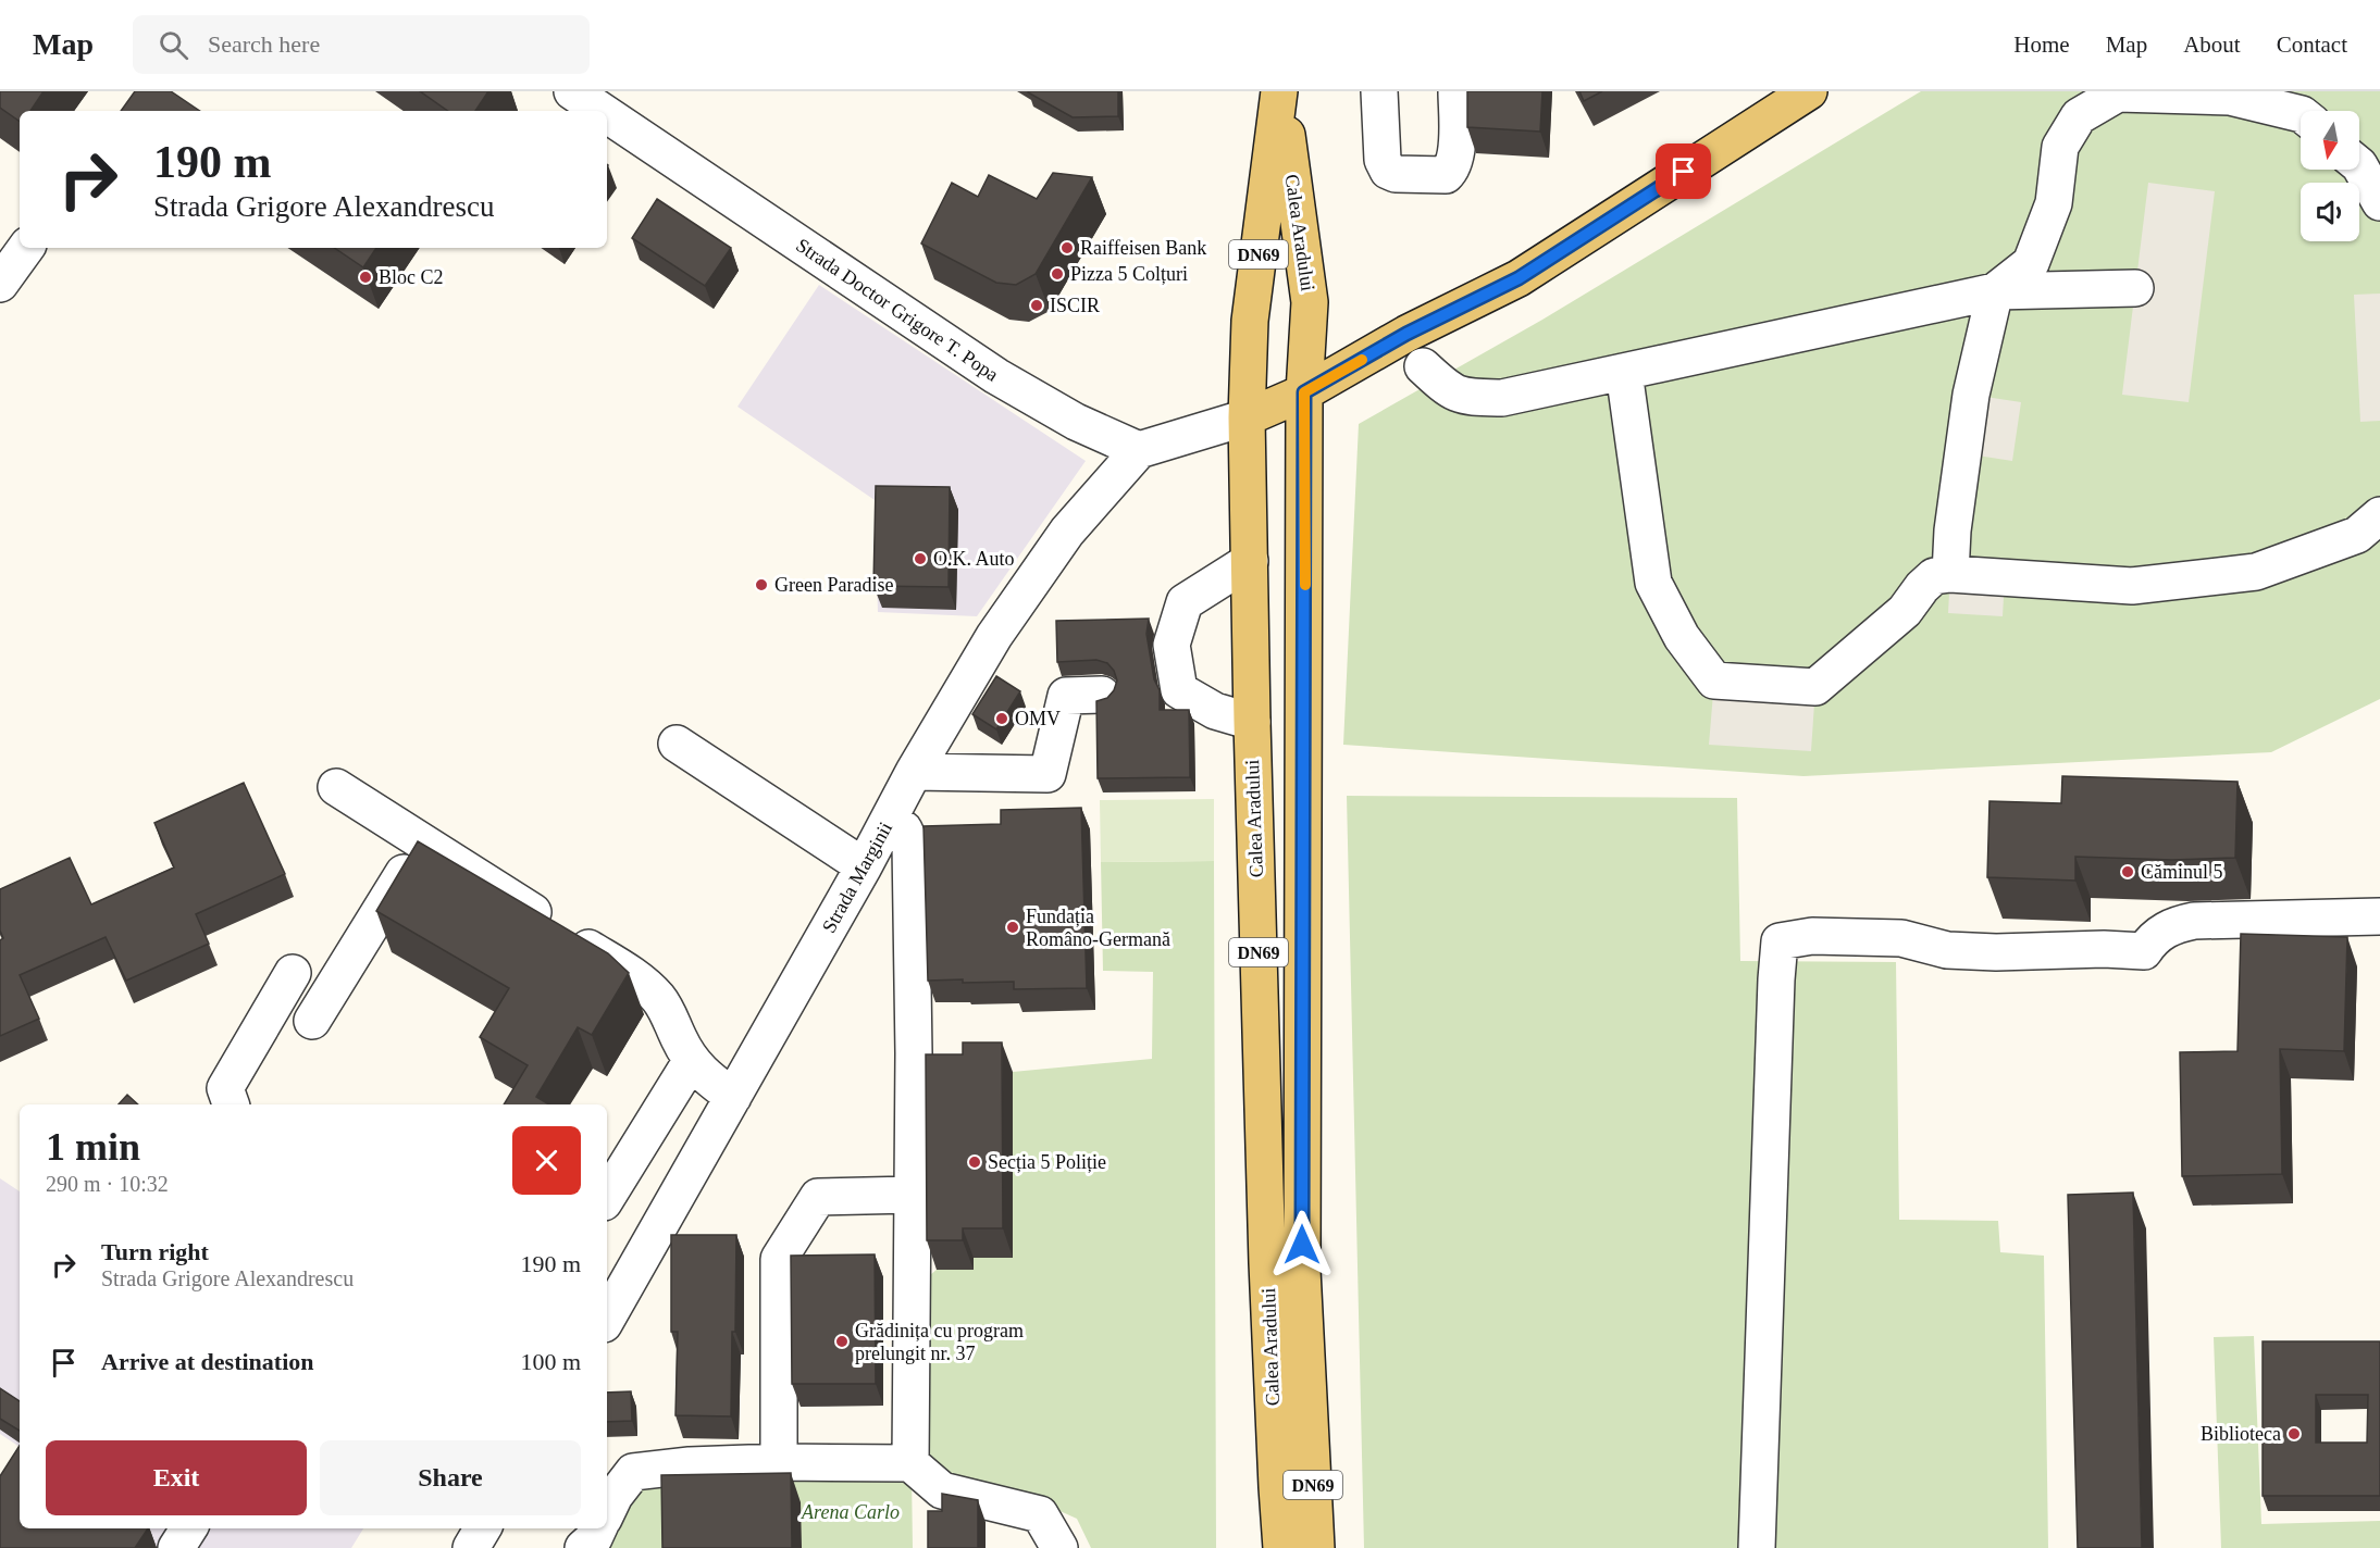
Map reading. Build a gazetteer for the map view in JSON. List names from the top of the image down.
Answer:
{
  "streets": {
    "main road": ["Calea Aradului", "DN69"],
    "street": ["Strada Doctor Grigore T. Popa", "Strada Marginii"]
  },
  "crossings": [
    ["Strada Doctor Grigore T. Popa", "Strada Marginii"]
  ],
  "parks": ["Arena Carlo"],
  "places": [
    "Raiffeisen Bank",
    "Pizza 5 Colțuri",
    "Bloc C2",
    "ISCIR",
    "O.K. Auto",
    "Green Paradise",
    "OMV",
    "Căminul 5",
    "Fundația Româno-Germană",
    "Secția 5 Poliție",
    "Grădinița cu program prelungit nr. 37",
    "Biblioteca"
  ],
  "north": "bottom",
  "page": {
    "header": "Map",
    "search": "Search here",
    "nav": [
      "Home",
      "Map",
      "About",
      "Contact"
    ],
    "turn": ["190 m", "Strada Grigore Alexandrescu"],
    "heading": ["1 min", "290 m · 10:32"],
    "list": [
      {
        "name": "Turn right",
        "note": "Strada Grigore Alexandrescu",
        "value": "190 m"
      },
      {
        "name": "Arrive at destination",
        "value": "100 m"
      }
    ],
    "buttons": ["Exit", "Share"]
  }
}
